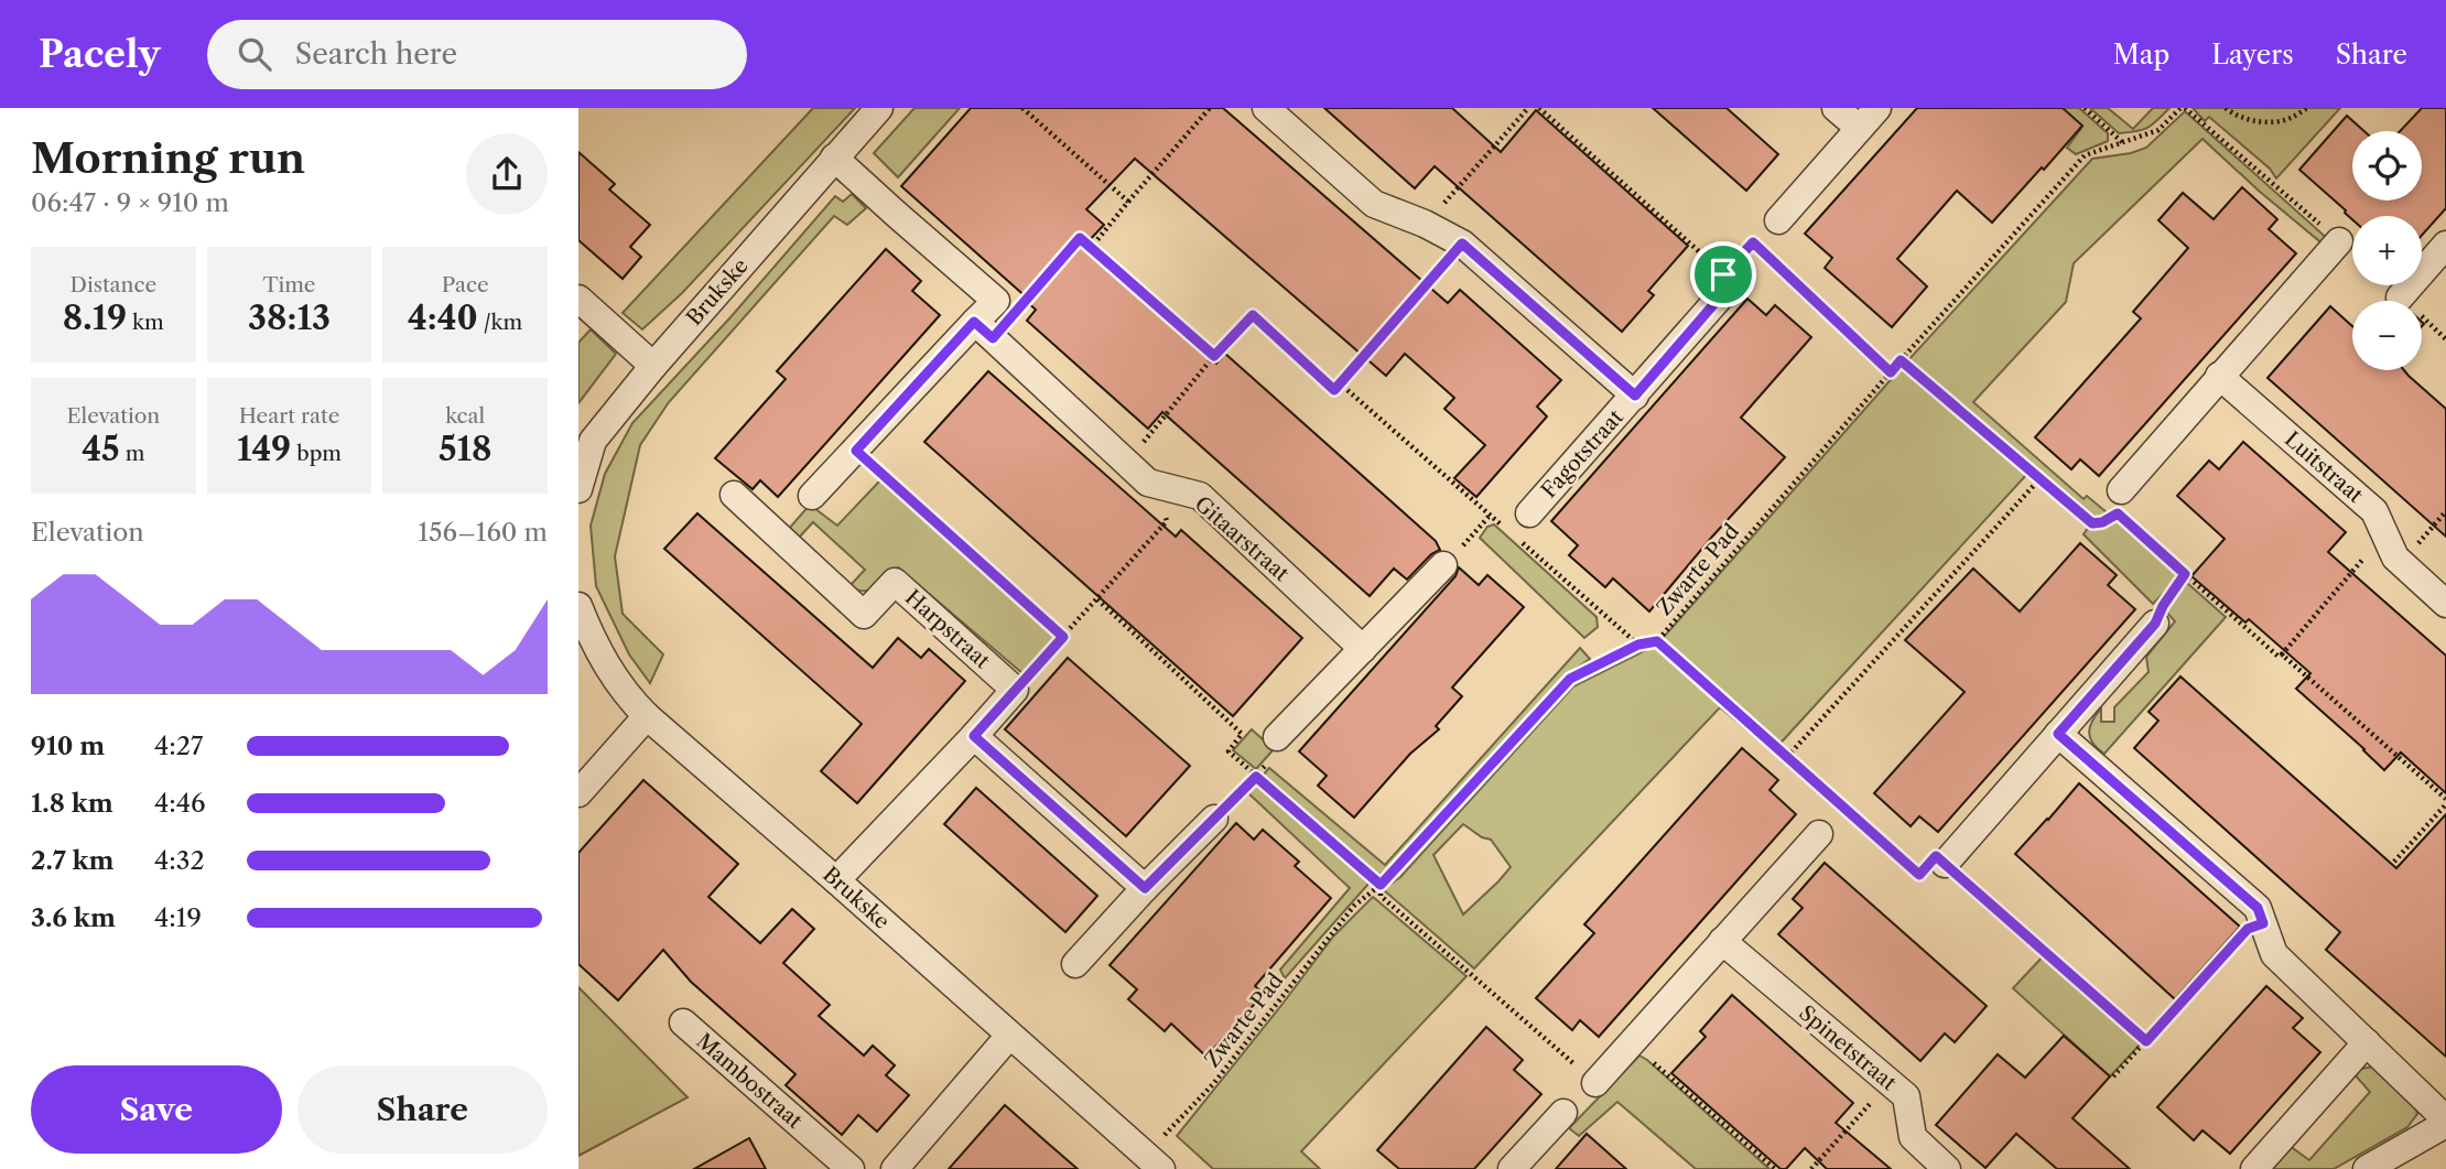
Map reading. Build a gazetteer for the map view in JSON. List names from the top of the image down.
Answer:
{
  "streets": {
    "street": [
      "Brukske",
      "Fagotstraat",
      "Luitstraat",
      "Gitaarstraat",
      "Harpstraat",
      "Spinetstraat",
      "Mambostraat"
    ],
    "path": ["Zwarte Pad"]
  },
  "crossings": [
    ["Brukske", "Zwarte Pad"]
  ],
  "page": {
    "header": "Pacely",
    "search": "Search here",
    "nav": ["Map", "Layers", "Share"],
    "heading": ["Morning run", "06:47 · 9 × 910 m"],
    "map_buttons": ["+", "−"],
    "stats": [
      ["Distance", "8.19 km"],
      ["Time", "38:13"],
      ["Pace", "4:40 /km"],
      ["Elevation", "45 m"],
      ["Heart rate", "149 bpm"],
      ["kcal", "518"]
    ],
    "chart": ["Elevation", "156–160 m"],
    "list": [
      {
        "name": "910 m",
        "note": "4:27"
      },
      {
        "name": "1.8 km",
        "note": "4:46"
      },
      {
        "name": "2.7 km",
        "note": "4:32"
      },
      {
        "name": "3.6 km",
        "note": "4:19"
      }
    ],
    "buttons": ["Save", "Share"]
  }
}
